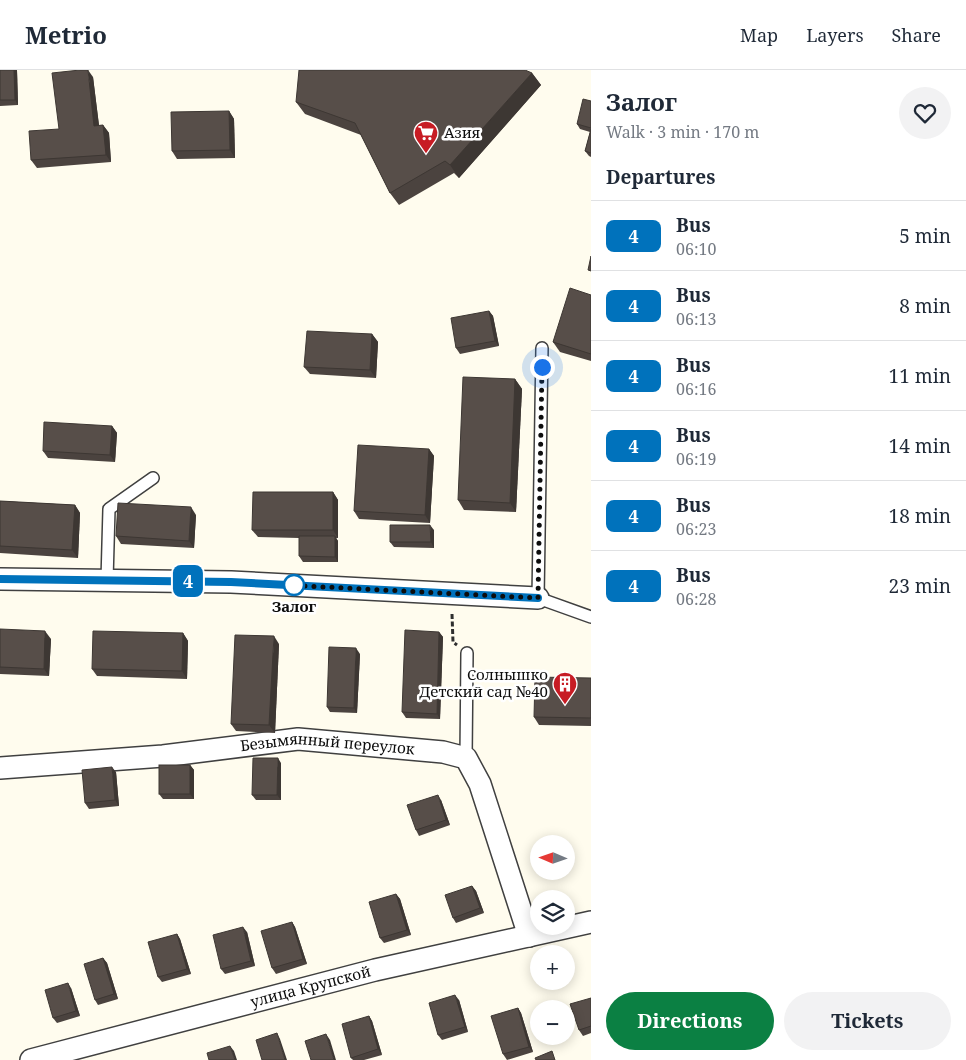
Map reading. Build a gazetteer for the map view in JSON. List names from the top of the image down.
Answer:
{
  "streets": {
    "street": ["Безымянный переулок", "улица Крупской"]
  },
  "places": {
    "supermarket": ["Азия"],
    "other": ["Залог"],
    "building": ["Солнышко Детский сад №40"]
  },
  "lines": ["bus line 4"],
  "north": "left",
  "page": {
    "header": "Metrio",
    "nav": ["Map", "Layers", "Share"],
    "on_map": "4",
    "heading": [
      ["Залог", "Walk · 3 min · 170 m"],
      "Departures"
    ],
    "list": [
      {
        "mark": "4",
        "name": "Bus",
        "note": "06:10",
        "value": "5 min"
      },
      {
        "mark": "4",
        "name": "Bus",
        "note": "06:13",
        "value": "8 min"
      },
      {
        "mark": "4",
        "name": "Bus",
        "note": "06:16",
        "value": "11 min"
      },
      {
        "mark": "4",
        "name": "Bus",
        "note": "06:19",
        "value": "14 min"
      },
      {
        "mark": "4",
        "name": "Bus",
        "note": "06:23",
        "value": "18 min"
      },
      {
        "mark": "4",
        "name": "Bus",
        "note": "06:28",
        "value": "23 min"
      }
    ],
    "map_buttons": ["+", "−"],
    "buttons": ["Directions", "Tickets"]
  }
}
